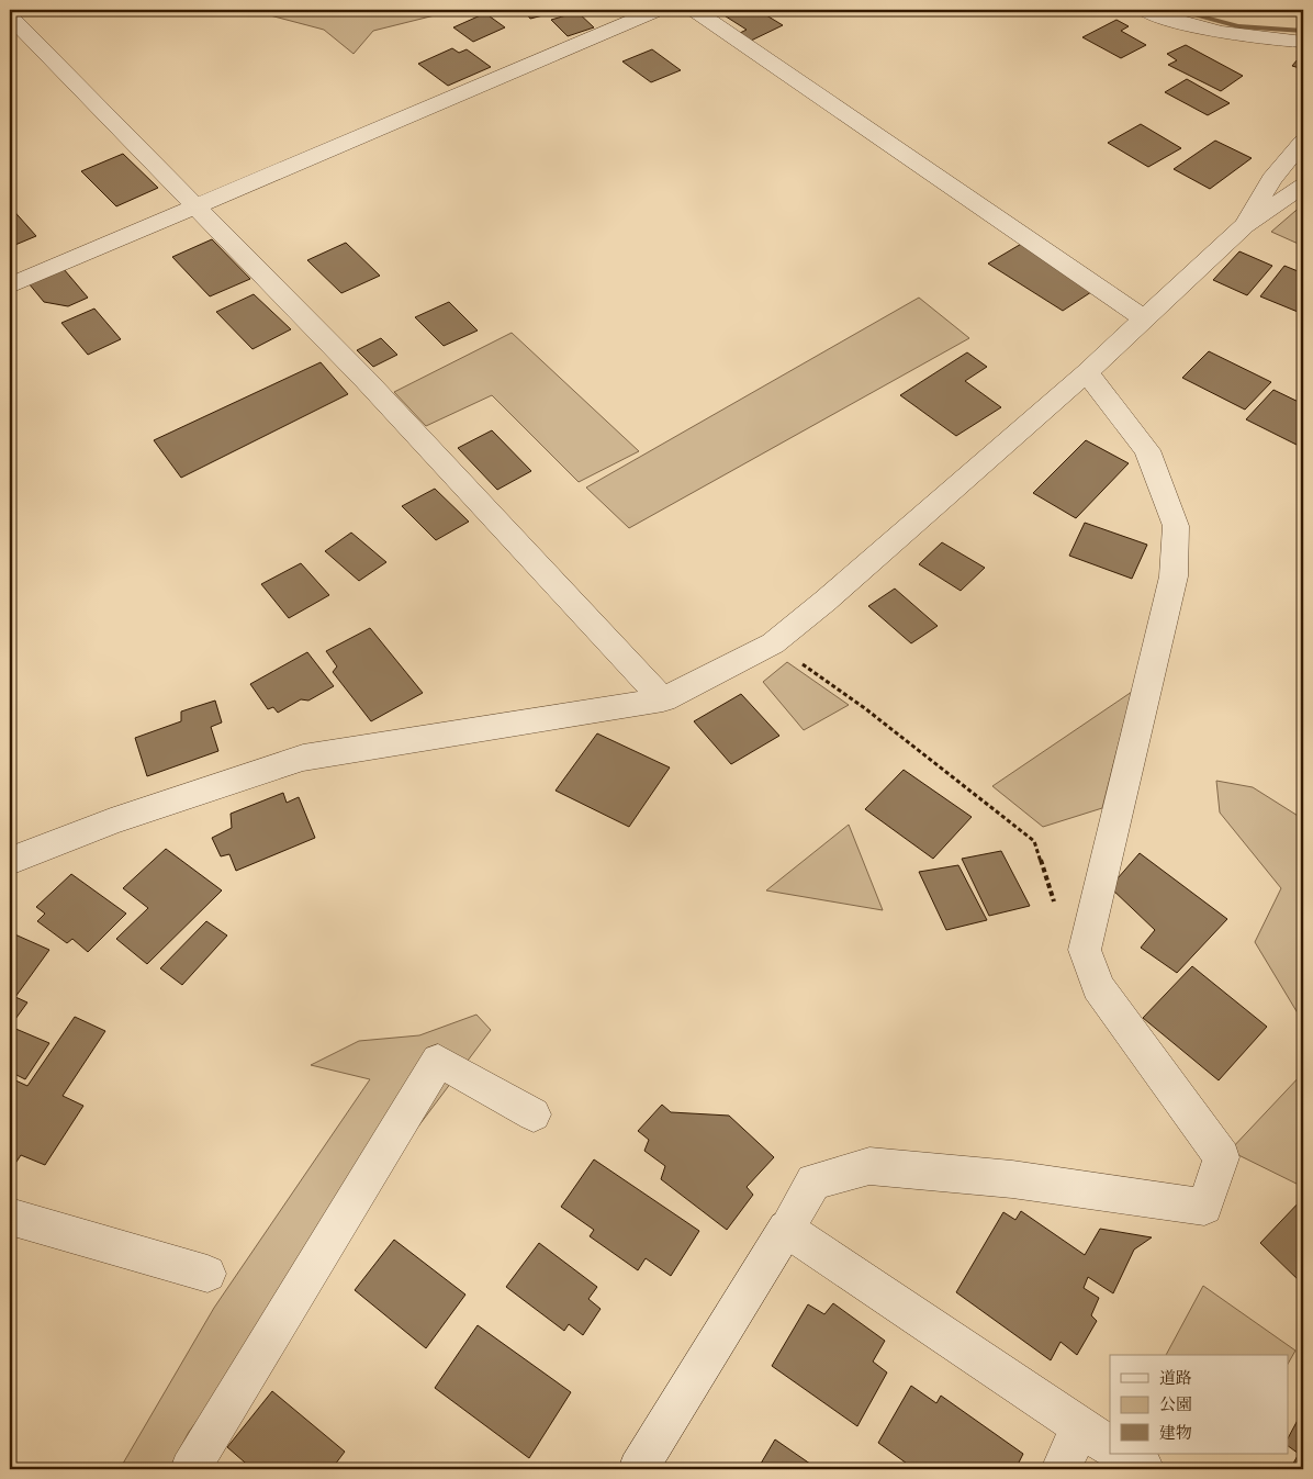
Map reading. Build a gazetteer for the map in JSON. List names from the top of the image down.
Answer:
{
  "legend": ["道路", "公園", "建物"]
}
